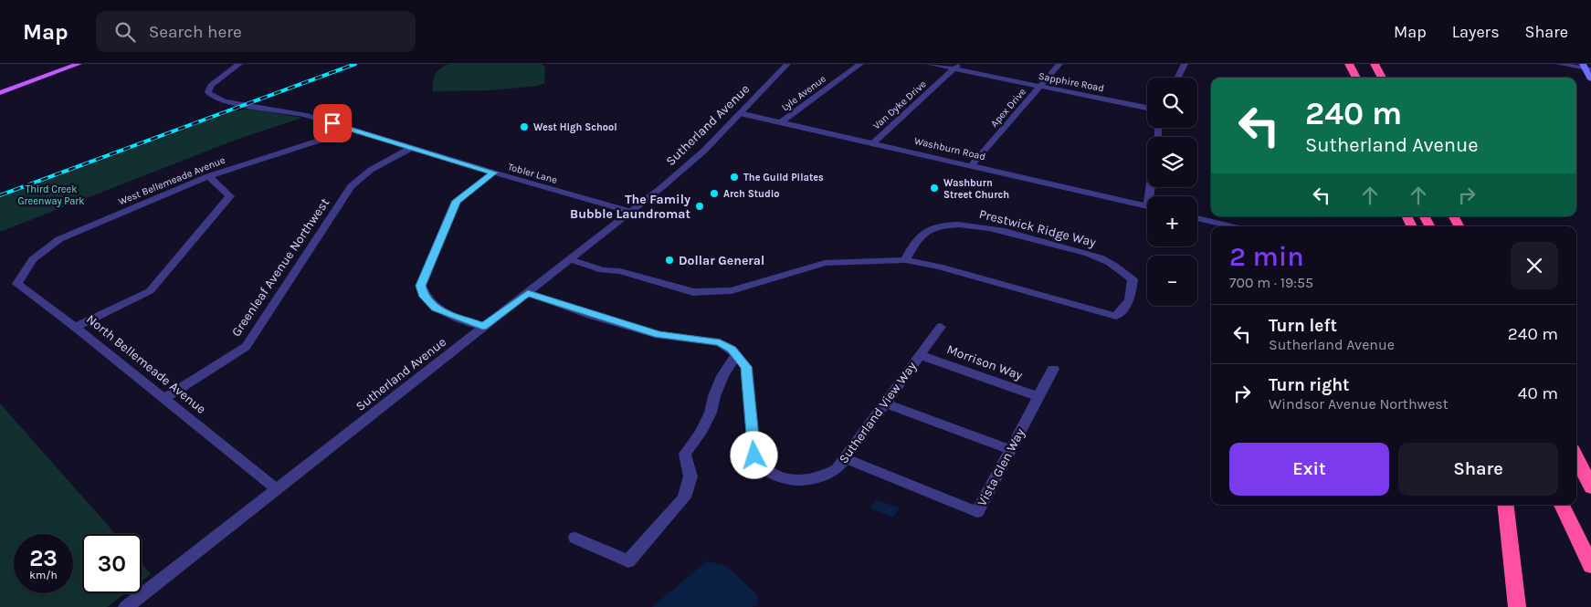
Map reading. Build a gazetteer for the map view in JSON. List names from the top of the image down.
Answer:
{
  "streets": {
    "street": [
      "Sapphire Road",
      "Lyle Avenue",
      "Van Dyke Drive",
      "Apex Drive",
      "Sutherland Avenue",
      "Washburn Road",
      "Tobler Lane",
      "West Bellemeade Avenue",
      "Prestwick Ridge Way",
      "Greenleaf Avenue Northwest",
      "Morrison Way",
      "North Bellemeade Avenue",
      "Sutherland View Way",
      "Vista Glen Way"
    ]
  },
  "crossings": [
    ["Sapphire Road", "Van Dyke Drive"],
    ["Sapphire Road", "Apex Drive"],
    ["Lyle Avenue", "Washburn Road"],
    ["Van Dyke Drive", "Washburn Road"],
    ["Apex Drive", "Washburn Road"],
    ["Sutherland Avenue", "Washburn Road"],
    ["Sutherland Avenue", "Tobler Lane"],
    ["Sutherland Avenue", "Prestwick Ridge Way"],
    ["Sutherland Avenue", "North Bellemeade Avenue"],
    ["Sutherland Avenue", "Sutherland View Way"],
    ["Tobler Lane", "West Bellemeade Avenue"],
    ["Tobler Lane", "Greenleaf Avenue Northwest"],
    ["West Bellemeade Avenue", "North Bellemeade Avenue"],
    ["Greenleaf Avenue Northwest", "North Bellemeade Avenue"],
    ["Morrison Way", "Sutherland View Way"],
    ["Morrison Way", "Vista Glen Way"],
    ["Sutherland View Way", "Vista Glen Way"]
  ],
  "parks": ["Third Creek Greenway Park"],
  "places": [
    "West High School",
    "The Guild Pilates",
    "Washburn Street Church",
    "Arch Studio",
    "The Family Bubble Laundromat",
    "Dollar General"
  ],
  "page": {
    "header": "Map",
    "search": "Search here",
    "nav": ["Map", "Layers", "Share"],
    "map_buttons": ["+", "−"],
    "turn": ["240 m", "Sutherland Avenue"],
    "heading": ["2 min", "700 m · 19:55"],
    "list": [
      {
        "name": "Turn left",
        "note": "Sutherland Avenue",
        "value": "240 m"
      },
      {
        "name": "Turn right",
        "note": "Windsor Avenue Northwest",
        "value": "40 m"
      }
    ],
    "buttons": ["Exit", "Share"],
    "speed": "23 km/h",
    "limit": "30"
  }
}
